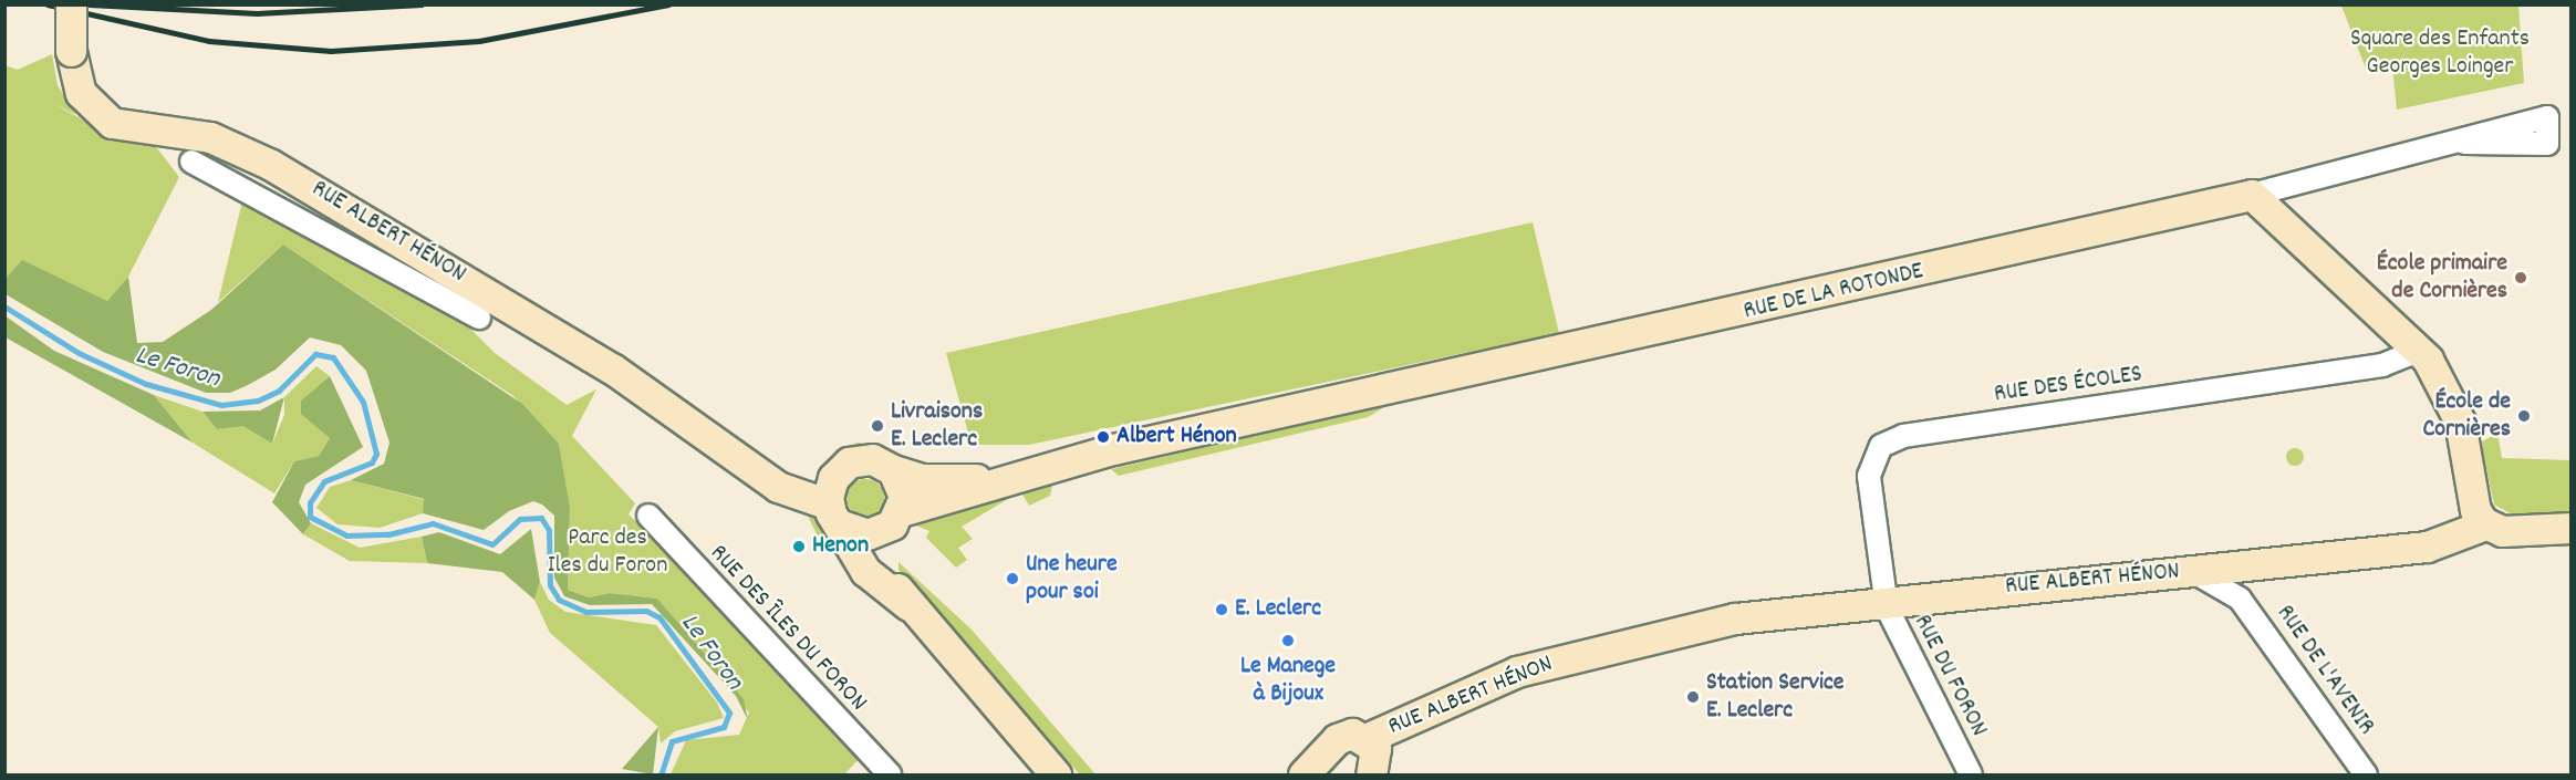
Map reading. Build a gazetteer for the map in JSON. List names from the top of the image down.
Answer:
{
  "streets": {
    "street": [
      "RUE ALBERT HÉNON",
      "RUE DE LA ROTONDE",
      "RUE DES ÉCOLES",
      "RUE DES ÎLES DU FORON",
      "RUE DE L'AVENIR",
      "RUE DU FORON"
    ]
  },
  "crossings": [
    ["RUE ALBERT HÉNON", "RUE DE LA ROTONDE"],
    ["RUE ALBERT HÉNON", "RUE DES ÉCOLES"],
    ["RUE ALBERT HÉNON", "RUE DE L'AVENIR"],
    ["RUE ALBERT HÉNON", "RUE DU FORON"],
    ["RUE DES ÉCOLES", "RUE DU FORON"]
  ],
  "water": ["Le Foron"],
  "parks": ["Square des Enfants Georges Loinger", "Parc des Iles du Foron"],
  "places": [
    "École primaire de Cornières",
    "École de Cornières",
    "Livraisons E. Leclerc",
    "Albert Hénon",
    "Henon",
    "Une heure pour soi",
    "E. Leclerc",
    "Le Manege à Bijoux",
    "Station Service E. Leclerc"
  ]
}
